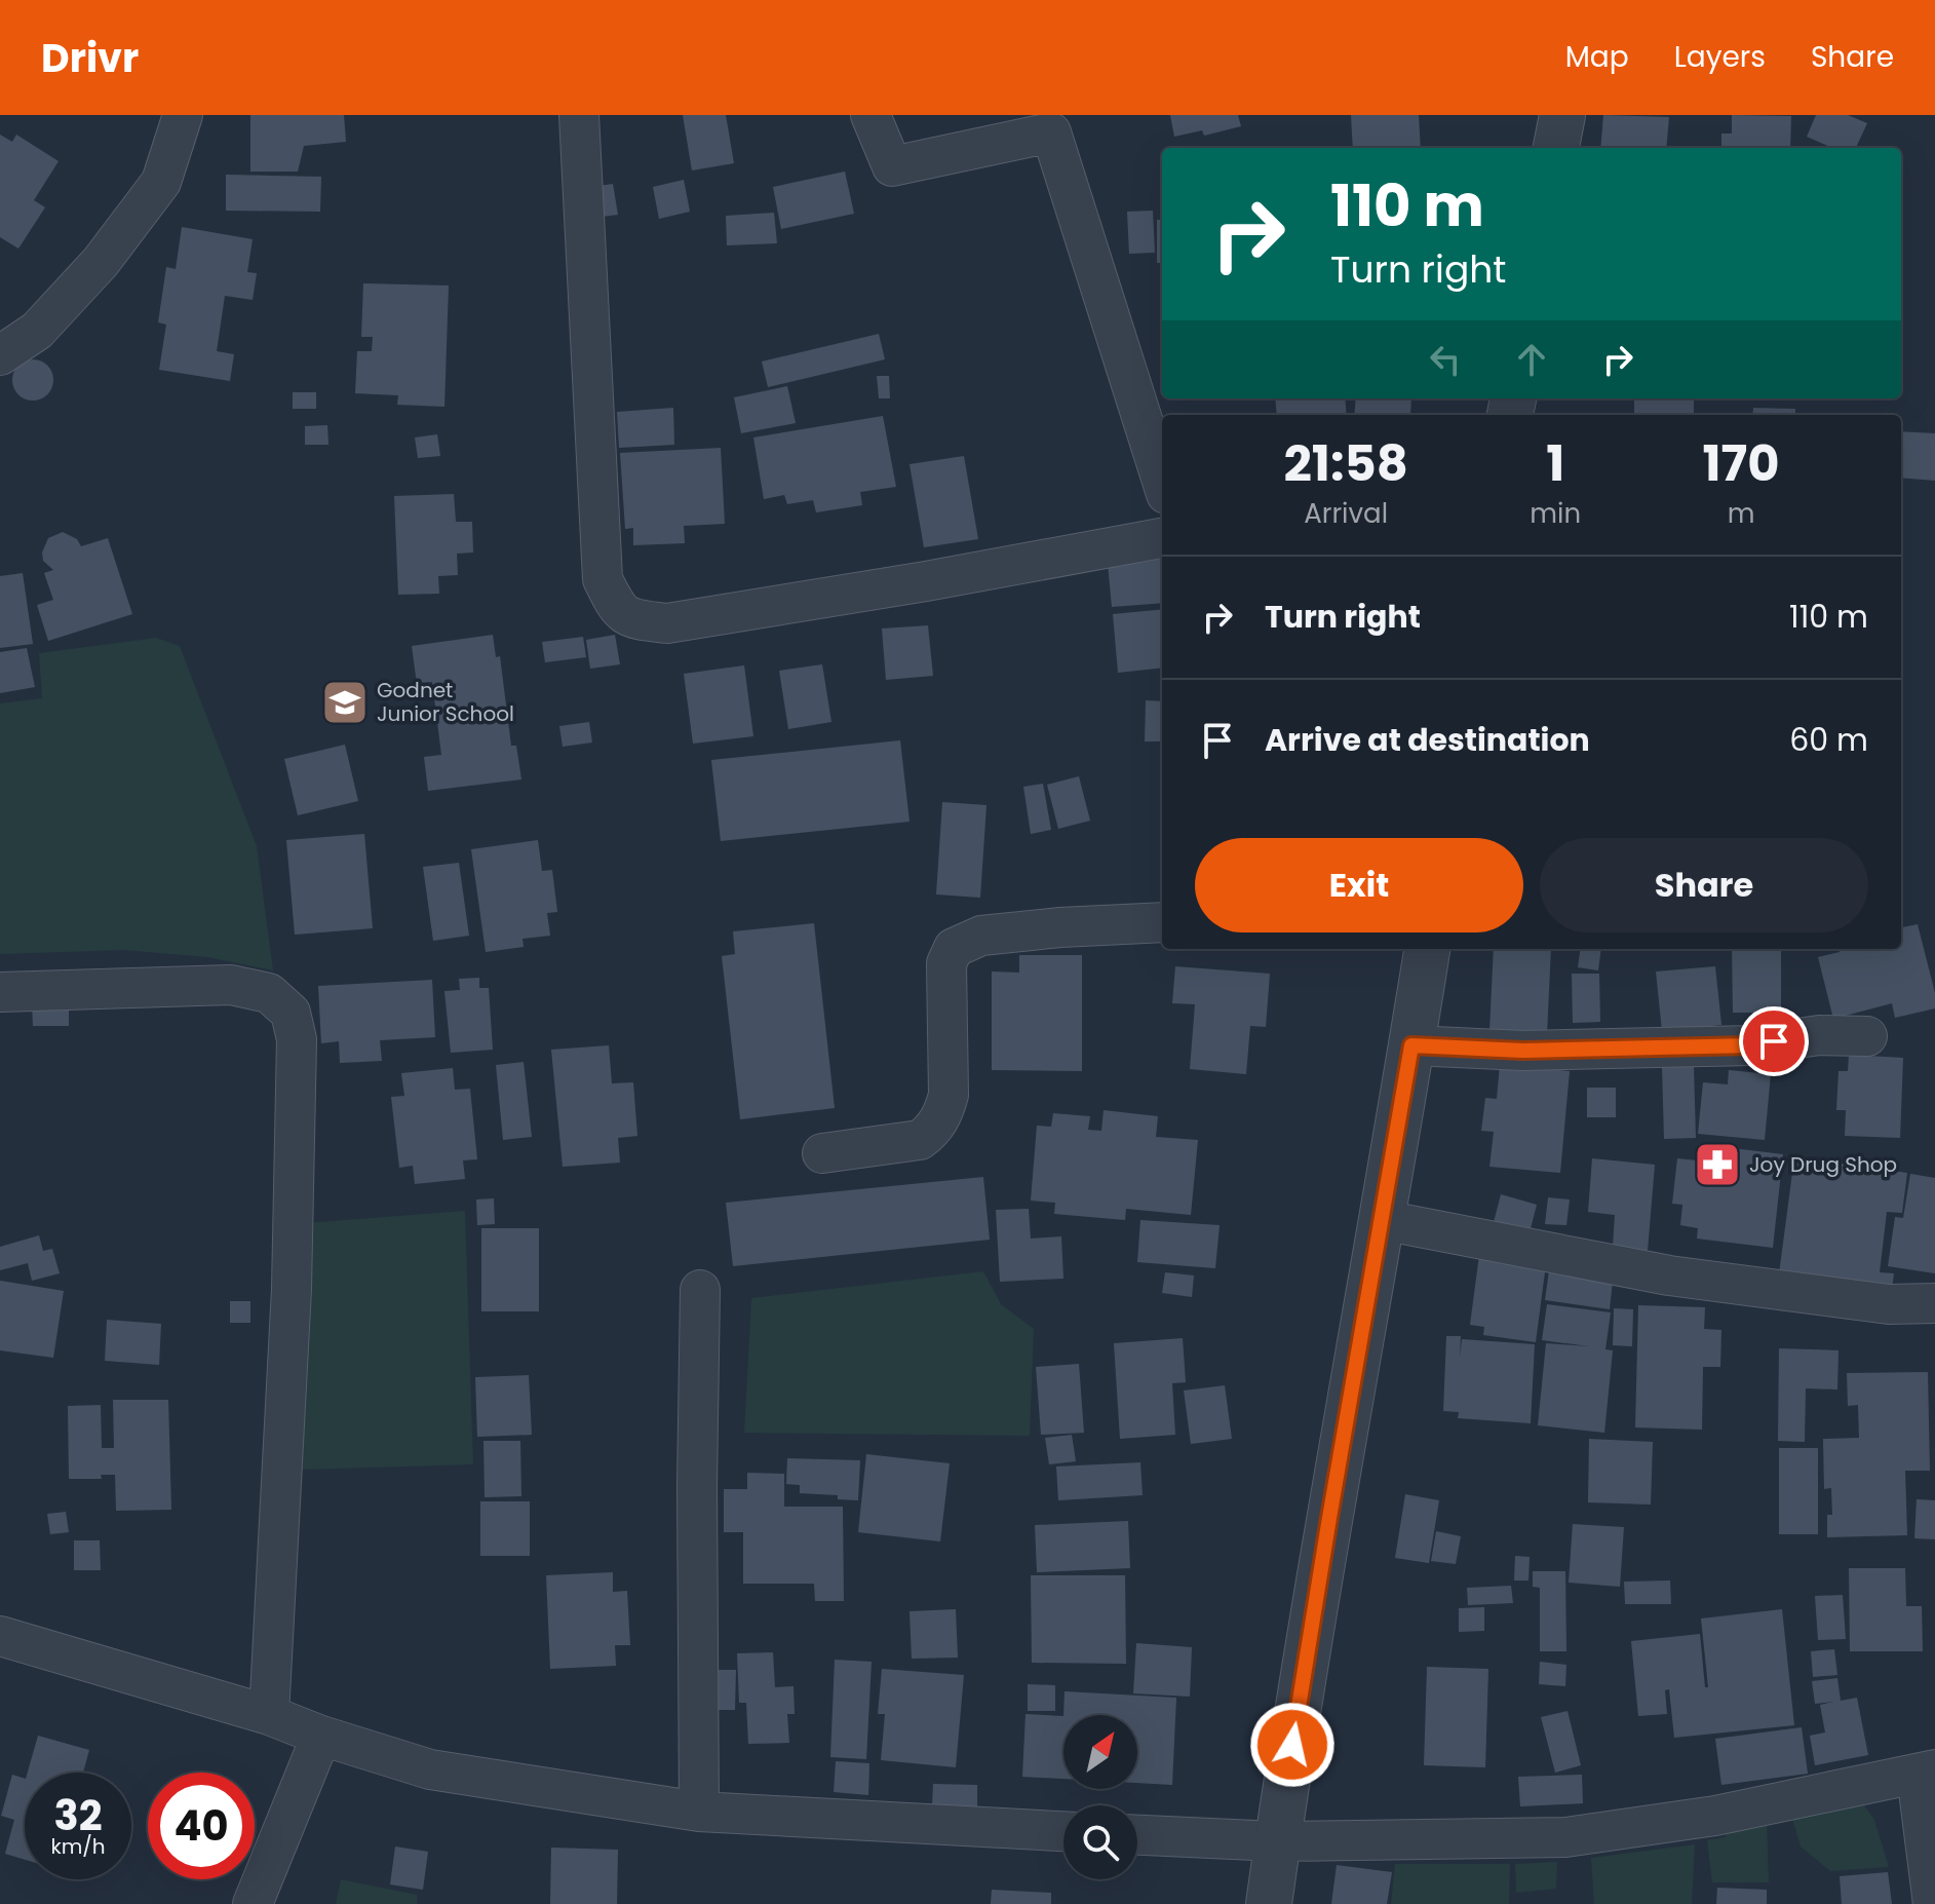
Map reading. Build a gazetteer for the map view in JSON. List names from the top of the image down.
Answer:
{
  "places": {
    "school or university": ["Godnet Junior School"],
    "pharmacy": ["Joy Drug Shop"]
  },
  "north": "top right",
  "page": {
    "header": "Drivr",
    "nav": ["Map", "Layers", "Share"],
    "turn": ["110 m", "Turn right"],
    "eta": [
      "21:58",
      "Arrival",
      "1",
      "min",
      "170",
      "m"
    ],
    "list": [
      {
        "name": "Turn right",
        "value": "110 m"
      },
      {
        "name": "Arrive at destination",
        "value": "60 m"
      }
    ],
    "buttons": ["Exit", "Share"],
    "speed": "32 km/h",
    "limit": "40"
  }
}
